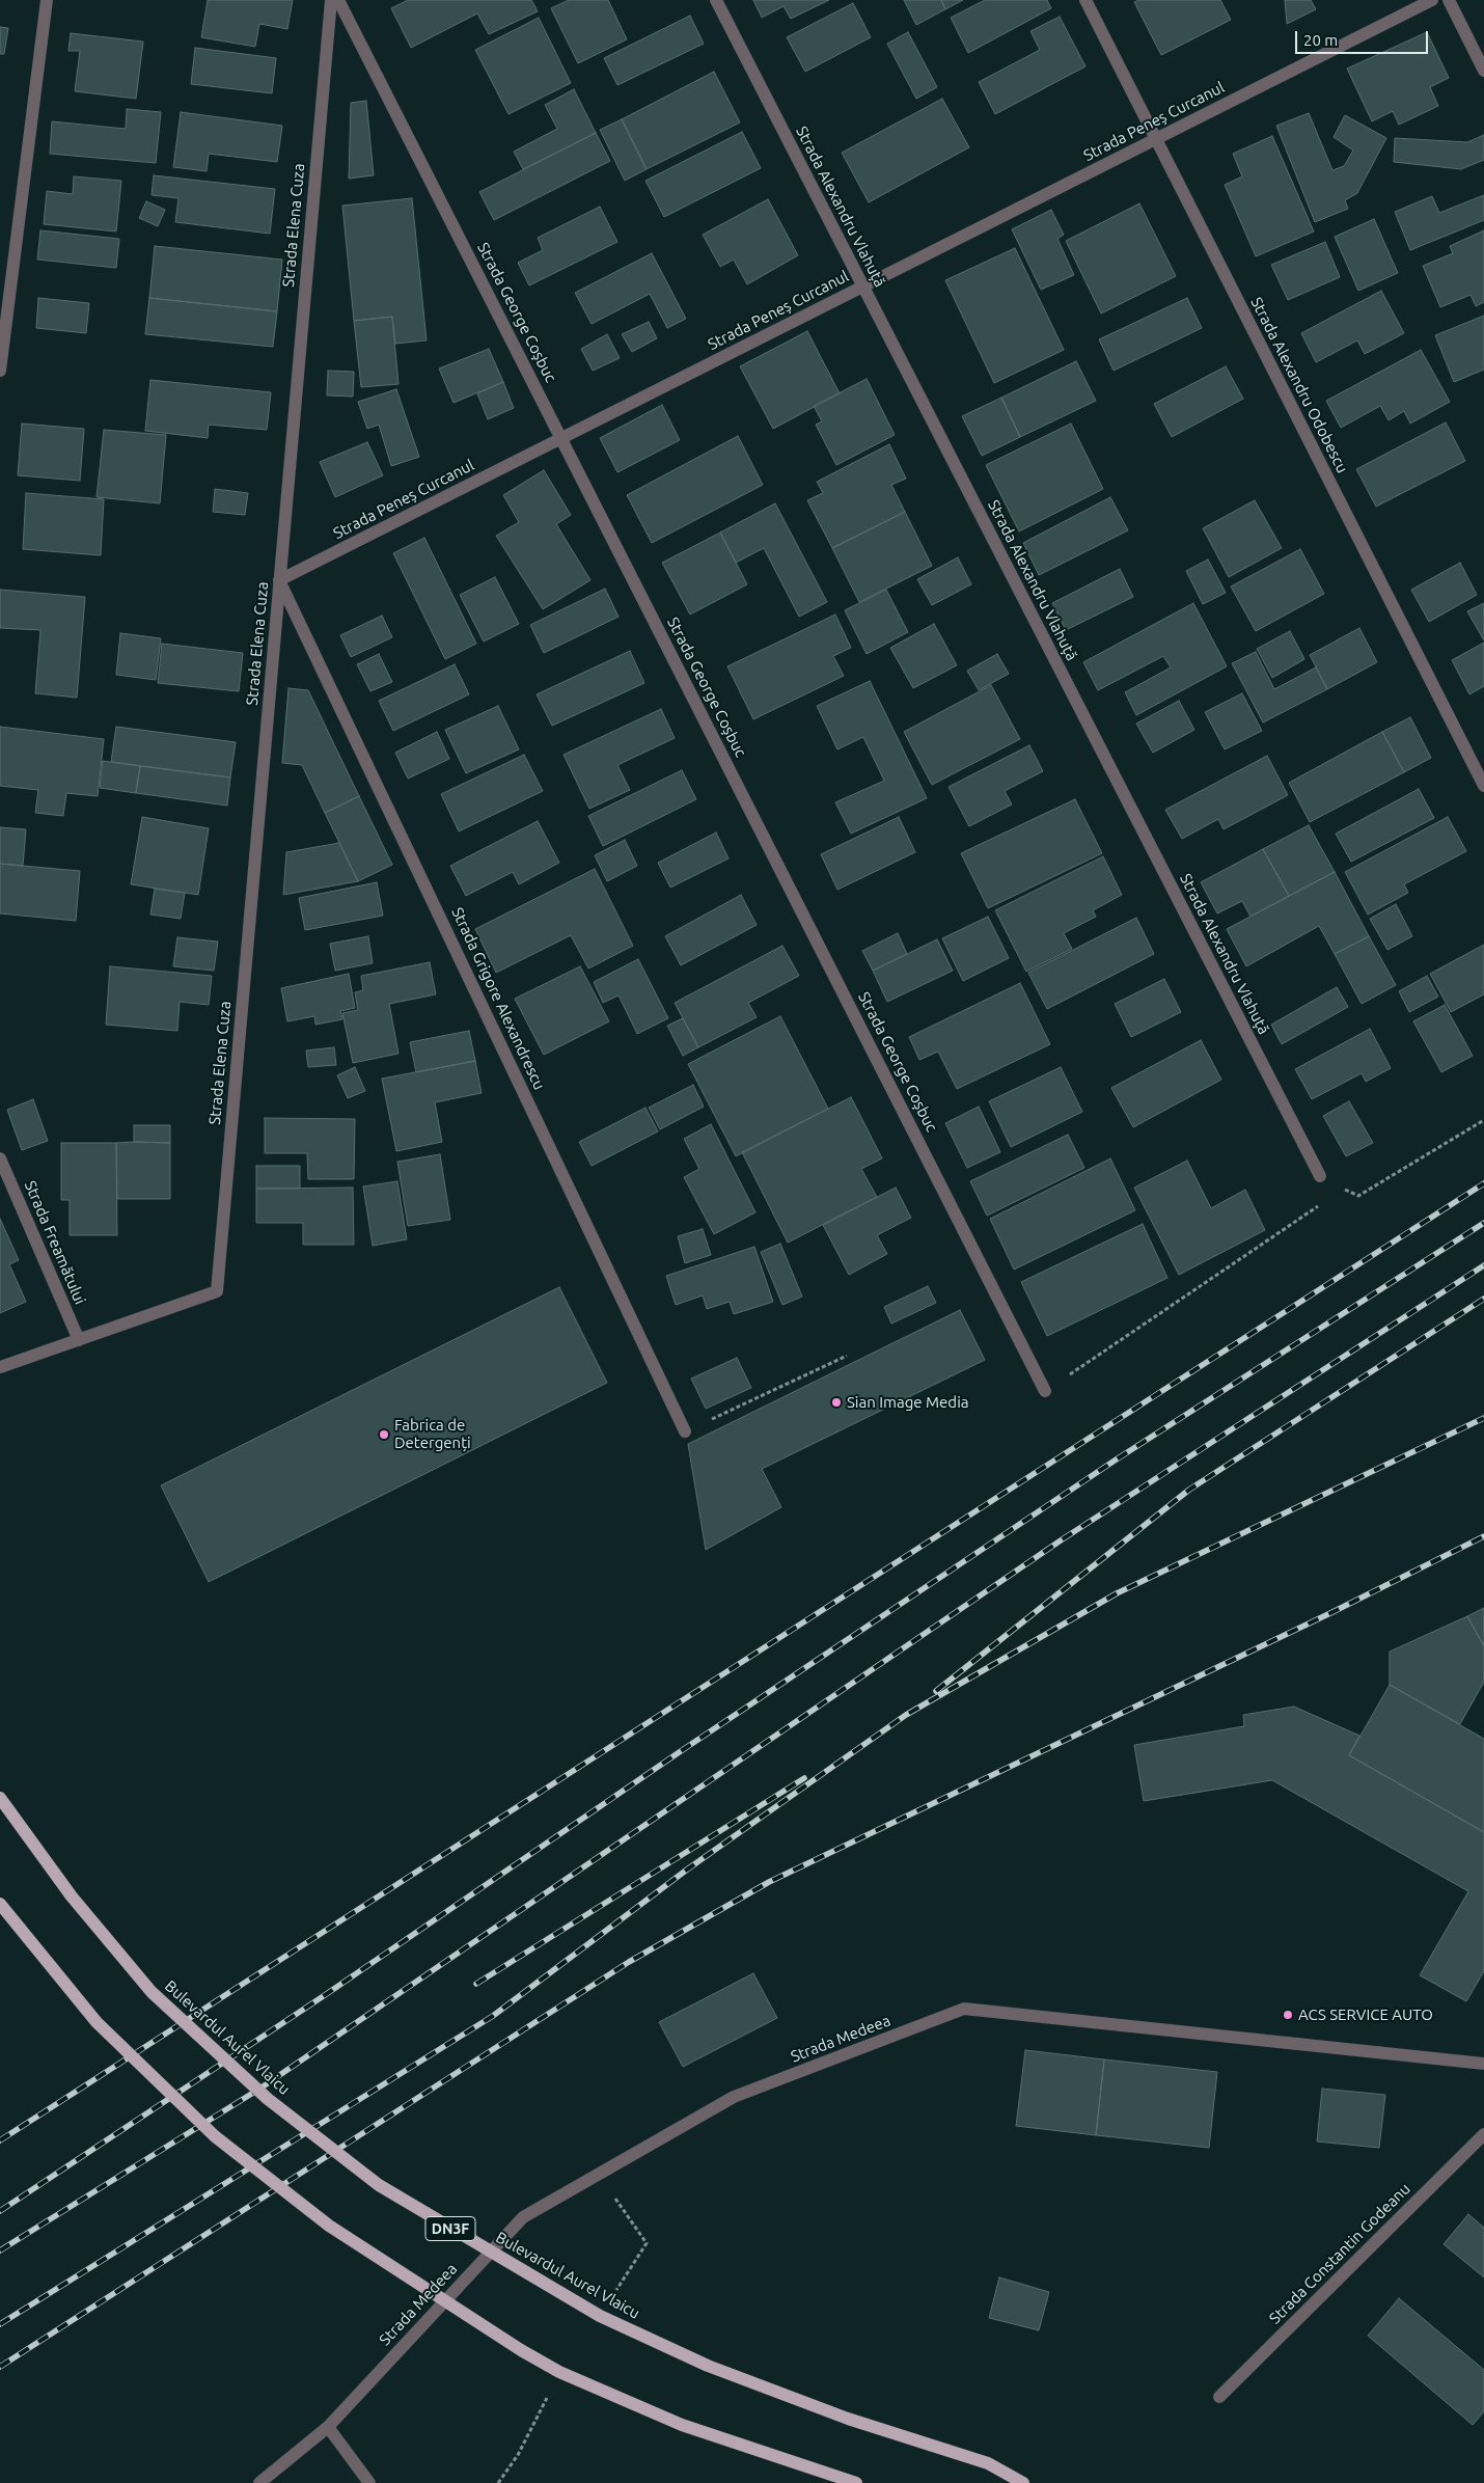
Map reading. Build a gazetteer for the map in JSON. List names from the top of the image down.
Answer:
{
  "streets": {
    "main road": ["Bulevardul Aurel Vlaicu", "DN3F"],
    "street": [
      "Strada Peneș Curcanul",
      "Strada Alexandru Vlahuță",
      "Strada Elena Cuza",
      "Strada George Coșbuc",
      "Strada Alexandru Odobescu",
      "Strada Grigore Alexandrescu",
      "Strada Freamătului",
      "Strada Medeea",
      "Strada Constantin Godeanu"
    ]
  },
  "crossings": [
    ["Strada Peneș Curcanul", "Strada Alexandru Vlahuță"],
    ["Strada Peneș Curcanul", "Strada Elena Cuza"],
    ["Strada Peneș Curcanul", "Strada George Coșbuc"],
    ["Strada Peneș Curcanul", "Strada Alexandru Odobescu"],
    ["Strada Peneș Curcanul", "Strada Grigore Alexandrescu"],
    ["Strada Elena Cuza", "Strada Grigore Alexandrescu"],
    ["Strada Elena Cuza", "Strada Freamătului"]
  ],
  "places": ["Sian Image Media", "Fabrica de Detergenți", "ACS SERVICE AUTO"],
  "scale_bar": "20 m"
}
